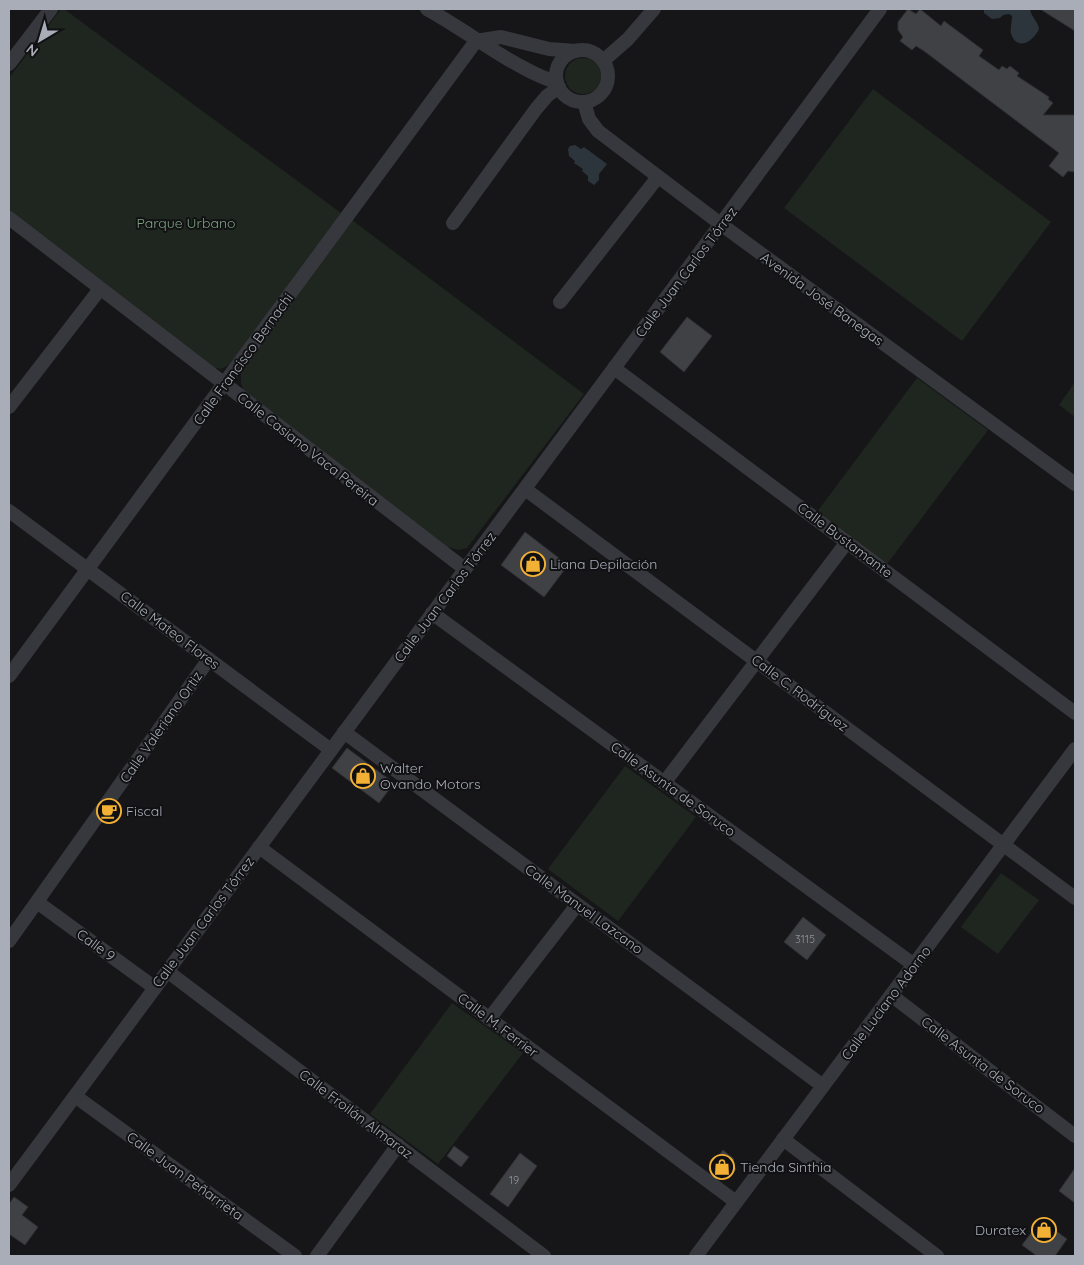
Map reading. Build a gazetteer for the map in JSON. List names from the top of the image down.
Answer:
{
  "streets": {
    "street": [
      "Calle Juan Carlos Tórrez",
      "Avenida José Banegas",
      "Calle Francisco Bernachi",
      "Calle Casiano Vaca Pereira",
      "Calle Bustamante",
      "Calle Mateo Flores",
      "Calle C. Rodríguez",
      "Calle Valeriano Ortiz",
      "Calle Asunta de Soruco",
      "Calle Manuel Lazcano",
      "Calle 9",
      "Calle Luciano Adorno",
      "Calle M. Ferrier",
      "Calle Froilán Almaraz",
      "Calle Juan Peñarrieta"
    ]
  },
  "crossings": [
    ["Calle Juan Carlos Tórrez", "Avenida José Banegas"],
    ["Calle Juan Carlos Tórrez", "Calle Casiano Vaca Pereira"],
    ["Calle Juan Carlos Tórrez", "Calle Bustamante"],
    ["Calle Juan Carlos Tórrez", "Calle Mateo Flores"],
    ["Calle Juan Carlos Tórrez", "Calle C. Rodríguez"],
    ["Calle Juan Carlos Tórrez", "Calle Asunta de Soruco"],
    ["Calle Juan Carlos Tórrez", "Calle Manuel Lazcano"],
    ["Calle Juan Carlos Tórrez", "Calle 9"],
    ["Calle Juan Carlos Tórrez", "Calle M. Ferrier"],
    ["Calle Juan Carlos Tórrez", "Calle Froilán Almaraz"],
    ["Calle Juan Carlos Tórrez", "Calle Juan Peñarrieta"],
    ["Calle Francisco Bernachi", "Calle Casiano Vaca Pereira"],
    ["Calle Francisco Bernachi", "Calle Mateo Flores"],
    ["Calle Mateo Flores", "Calle Valeriano Ortiz"],
    ["Calle C. Rodríguez", "Calle Luciano Adorno"],
    ["Calle Valeriano Ortiz", "Calle 9"],
    ["Calle Asunta de Soruco", "Calle Luciano Adorno"],
    ["Calle Manuel Lazcano", "Calle Luciano Adorno"],
    ["Calle Luciano Adorno", "Calle M. Ferrier"]
  ],
  "parks": ["Parque Urbano"],
  "places": {
    "shop": [
      "Liana Depilación",
      "Walter Ovando Motors",
      "Tienda Sinthia",
      "Duratex"
    ],
    "cafe": ["Fiscal"]
  },
  "house_numbers": ["3115", "19"],
  "north": "bottom left"
}
